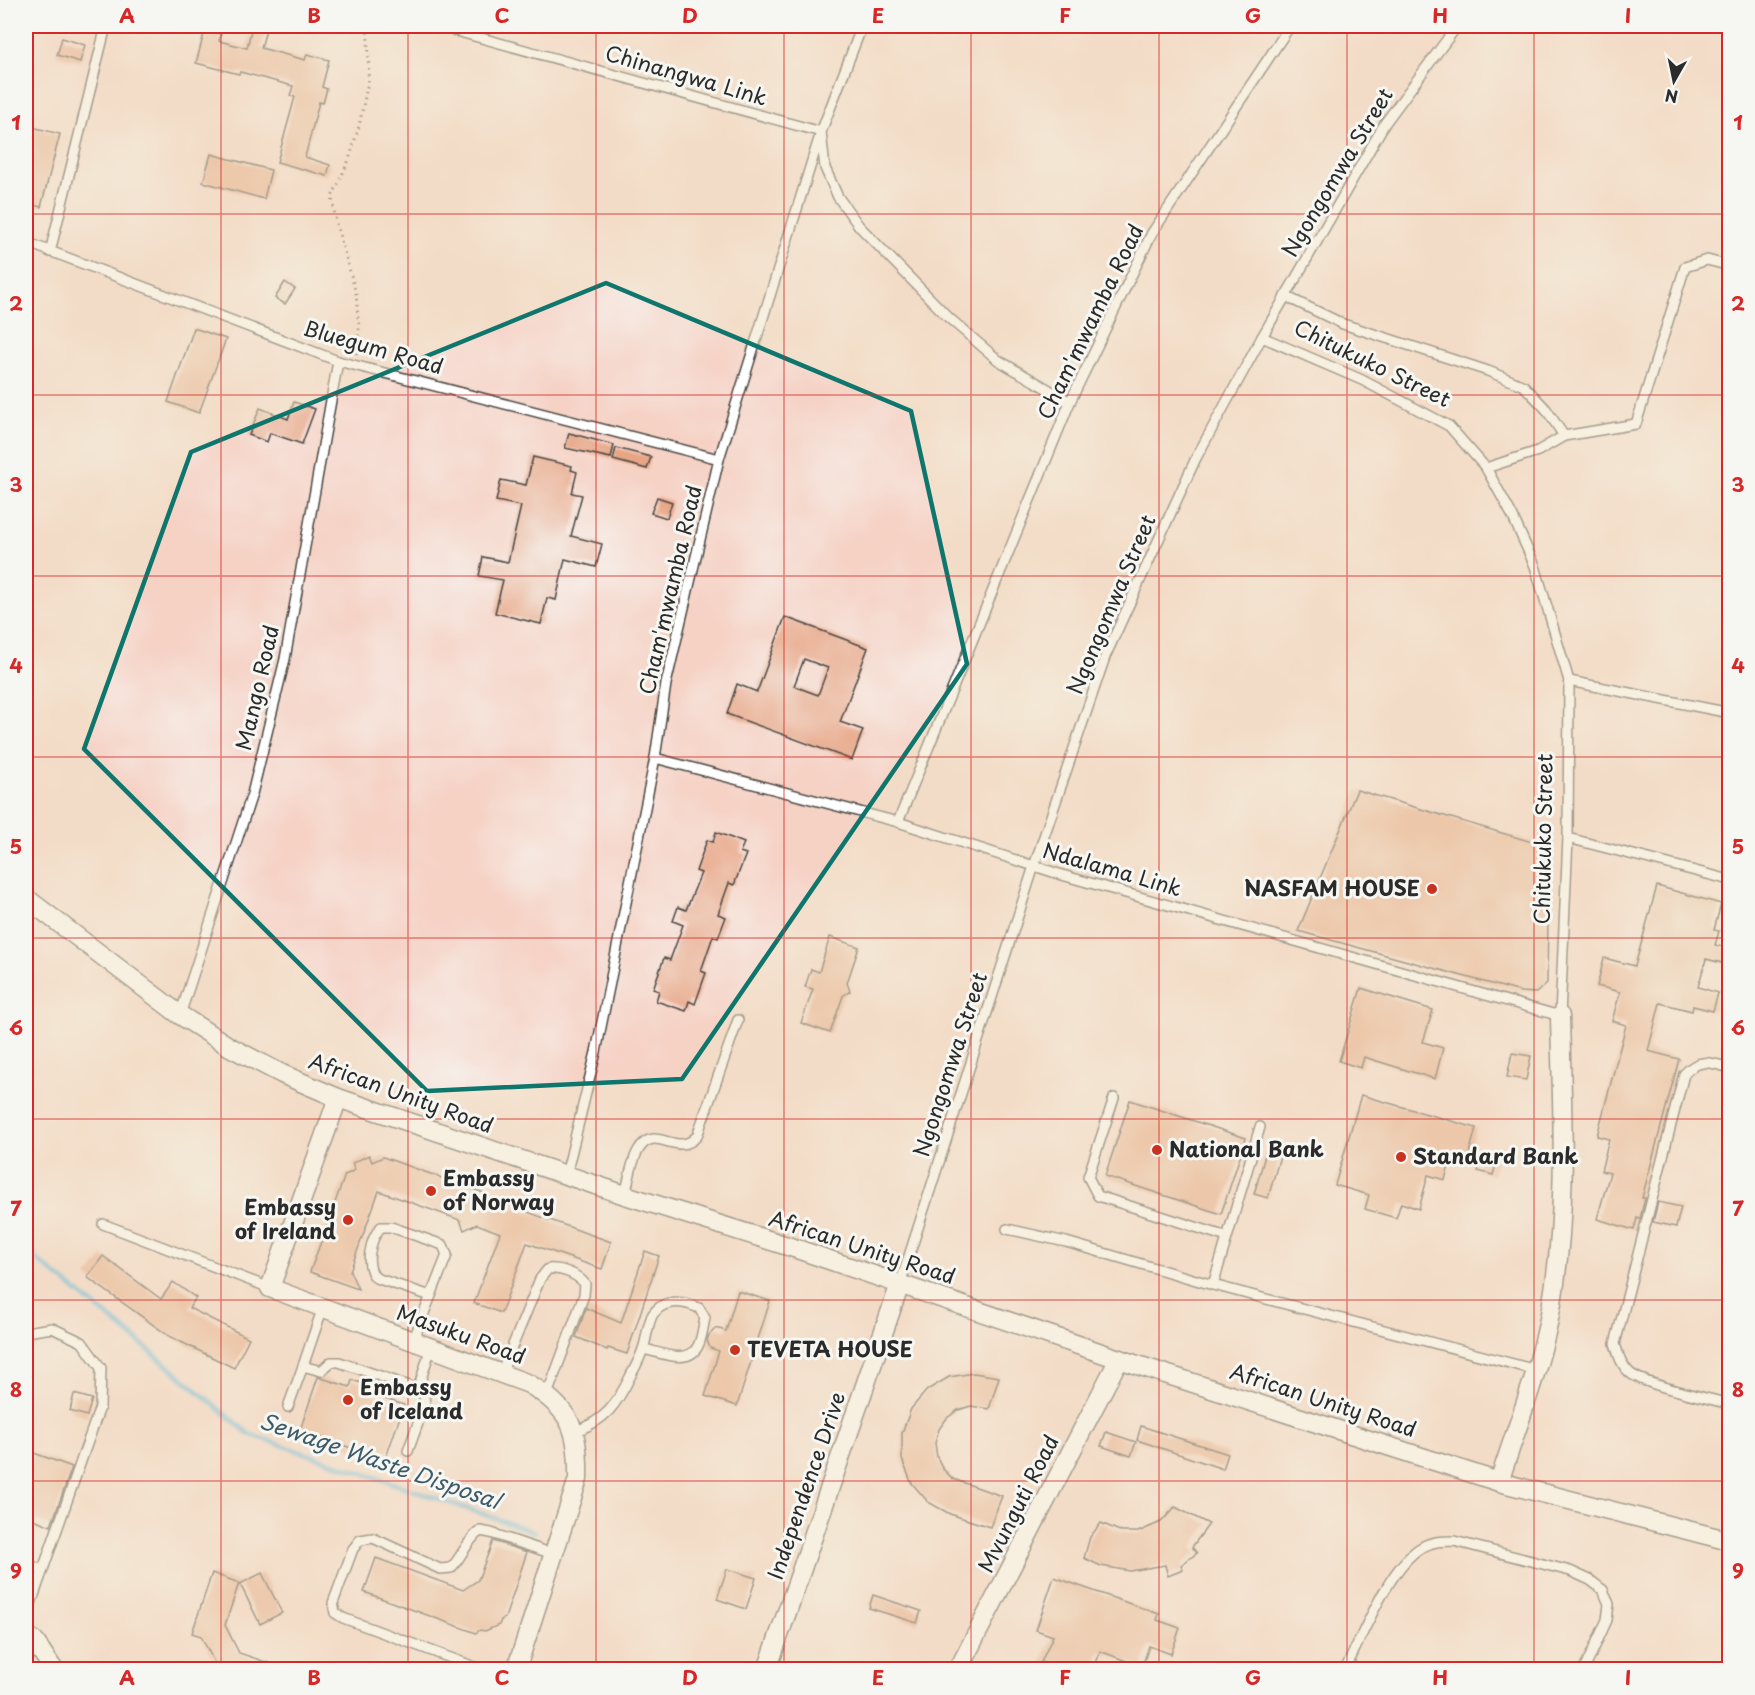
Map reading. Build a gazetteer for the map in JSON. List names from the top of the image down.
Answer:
{
  "streets": {
    "street": [
      "Chitukuko Street",
      "African Unity Road",
      "Masuku Road",
      "Independence Drive",
      "Mvunguti Road"
    ],
    "lane": [
      "Chinangwa Link",
      "Ngongomwa Street",
      "Cham'mwamba Road",
      "Bluegum Road",
      "Mango Road",
      "Ndalama Link"
    ]
  },
  "crossings": [
    ["Chinangwa Link", "Cham'mwamba Road"],
    ["Ngongomwa Street", "Chitukuko Street"],
    ["Ngongomwa Street", "Ndalama Link"],
    ["Ngongomwa Street", "African Unity Road"],
    ["Ngongomwa Street", "Independence Drive"],
    ["Cham'mwamba Road", "Bluegum Road"],
    ["Cham'mwamba Road", "Ndalama Link"],
    ["Cham'mwamba Road", "African Unity Road"],
    ["Bluegum Road", "Mango Road"],
    ["Chitukuko Street", "Ndalama Link"],
    ["Chitukuko Street", "African Unity Road"],
    ["Mango Road", "African Unity Road"],
    ["African Unity Road", "Independence Drive"],
    ["African Unity Road", "Mvunguti Road"]
  ],
  "water": ["Sewage Waste Disposal"],
  "places": [
    "NASFAM HOUSE",
    "National Bank",
    "Standard Bank",
    "Embassy of Norway",
    "Embassy of Ireland",
    "TEVETA HOUSE",
    "Embassy of Iceland"
  ],
  "north": "bottom",
  "grid": {
    "columns": [
      "A",
      "B",
      "C",
      "D",
      "E",
      "F",
      "G",
      "H",
      "I"
    ],
    "rows": [
      "1",
      "2",
      "3",
      "4",
      "5",
      "6",
      "7",
      "8",
      "9"
    ]
  }
}
